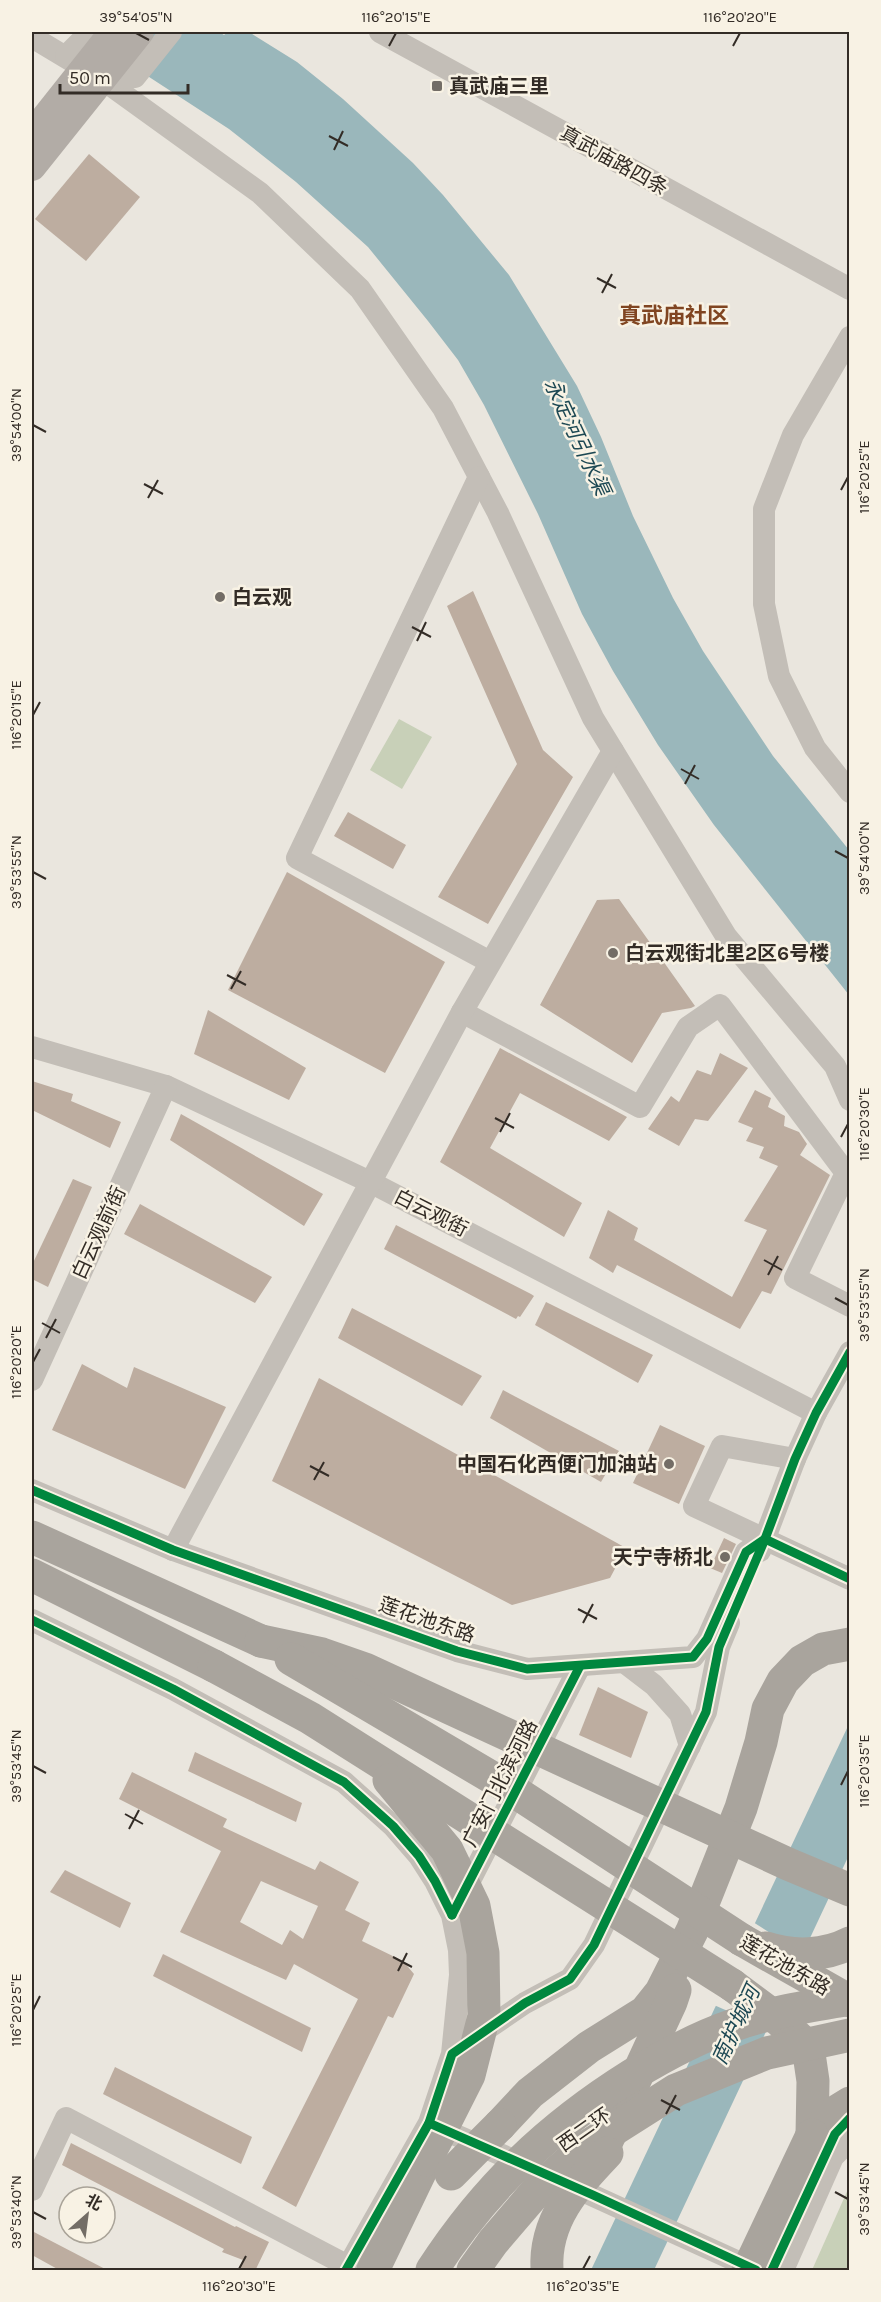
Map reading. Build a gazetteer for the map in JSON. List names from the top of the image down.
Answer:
{
  "streets": {
    "highway": ["莲花池东路", "西二环"],
    "street": [
      "真武庙路四条",
      "白云观街",
      "白云观前街",
      "广安门北滨河路"
    ]
  },
  "crossings": [
    ["白云观街", "白云观前街"],
    ["莲花池东路", "广安门北滨河路"],
    ["莲花池东路", "西二环"]
  ],
  "districts": ["真武庙社区"],
  "water": ["永定河引水渠", "南护城河"],
  "places": {
    "transit": ["真武庙三里"],
    "other": [
      "白云观",
      "白云观街北里2区6号楼",
      "中国石化西便门加油站",
      "天宁寺桥北"
    ]
  },
  "scale_bar": "50 m",
  "north": "top right",
  "coordinates": [
    "39°54'05\"N",
    "116°20'15\"E",
    "116°20'20\"E",
    "39°54'00\"N",
    "116°20'25\"E",
    "39°53'55\"N",
    "116°20'30\"E",
    "39°53'45\"N",
    "116°20'35\"E",
    "39°53'40\"N"
  ]
}
